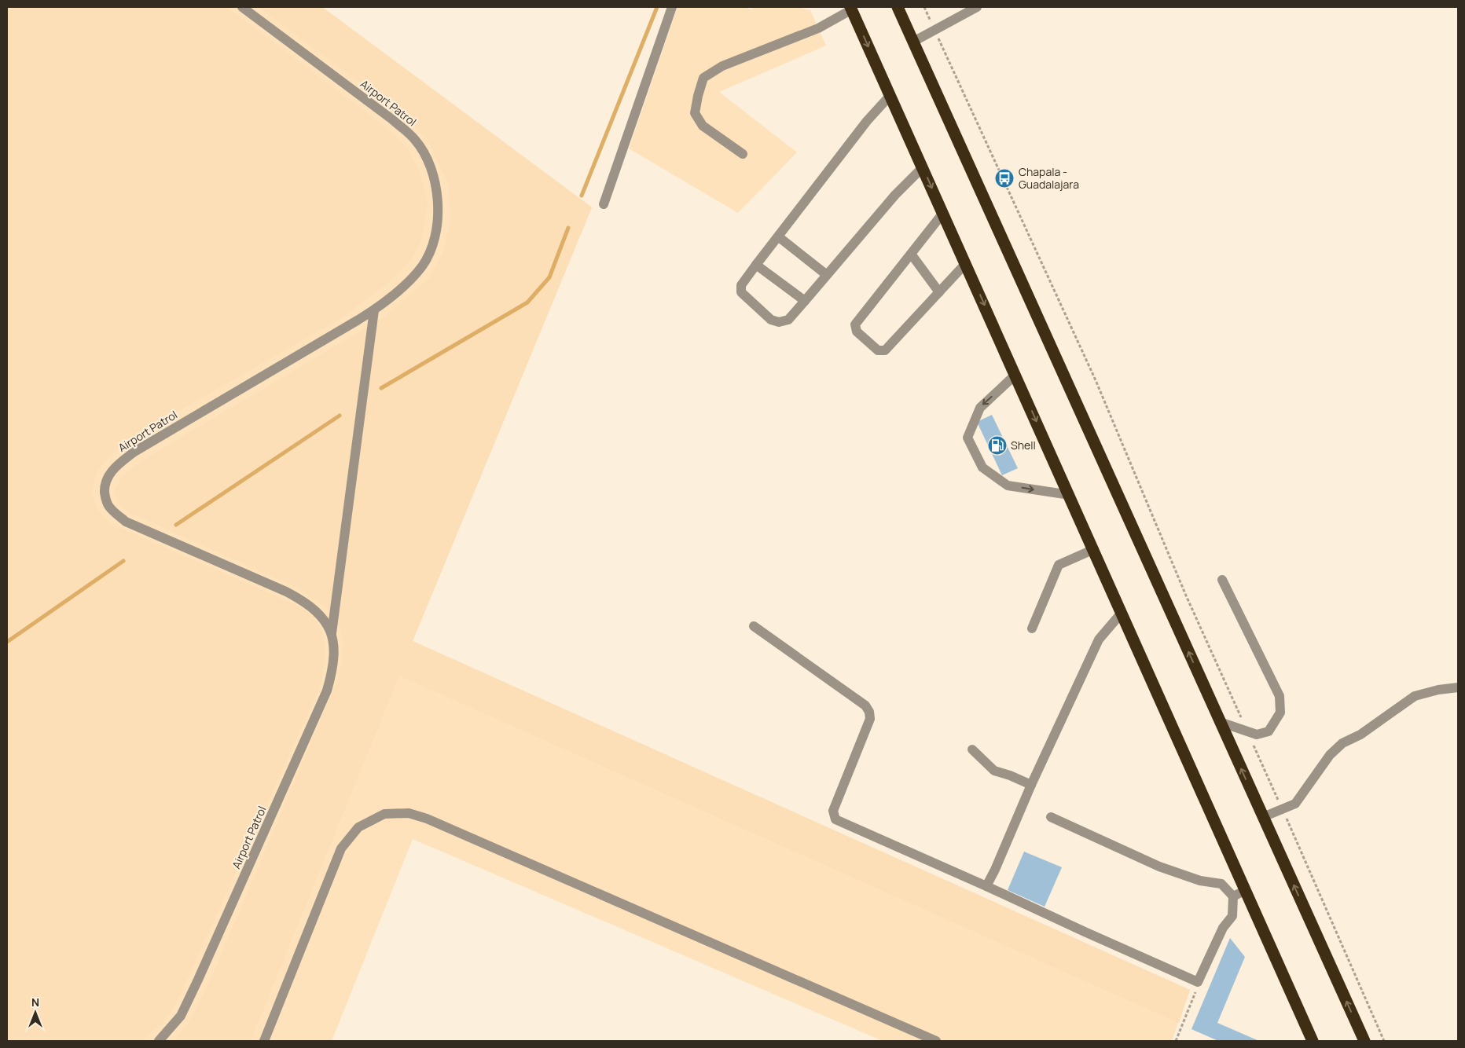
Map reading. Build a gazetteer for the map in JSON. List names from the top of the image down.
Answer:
{
  "streets": {
    "street": ["Airport Patrol"]
  },
  "places": {
    "bus stop": ["Chapala - Guadalajara"],
    "fuel station": ["Shell"]
  },
  "north": "top"
}
